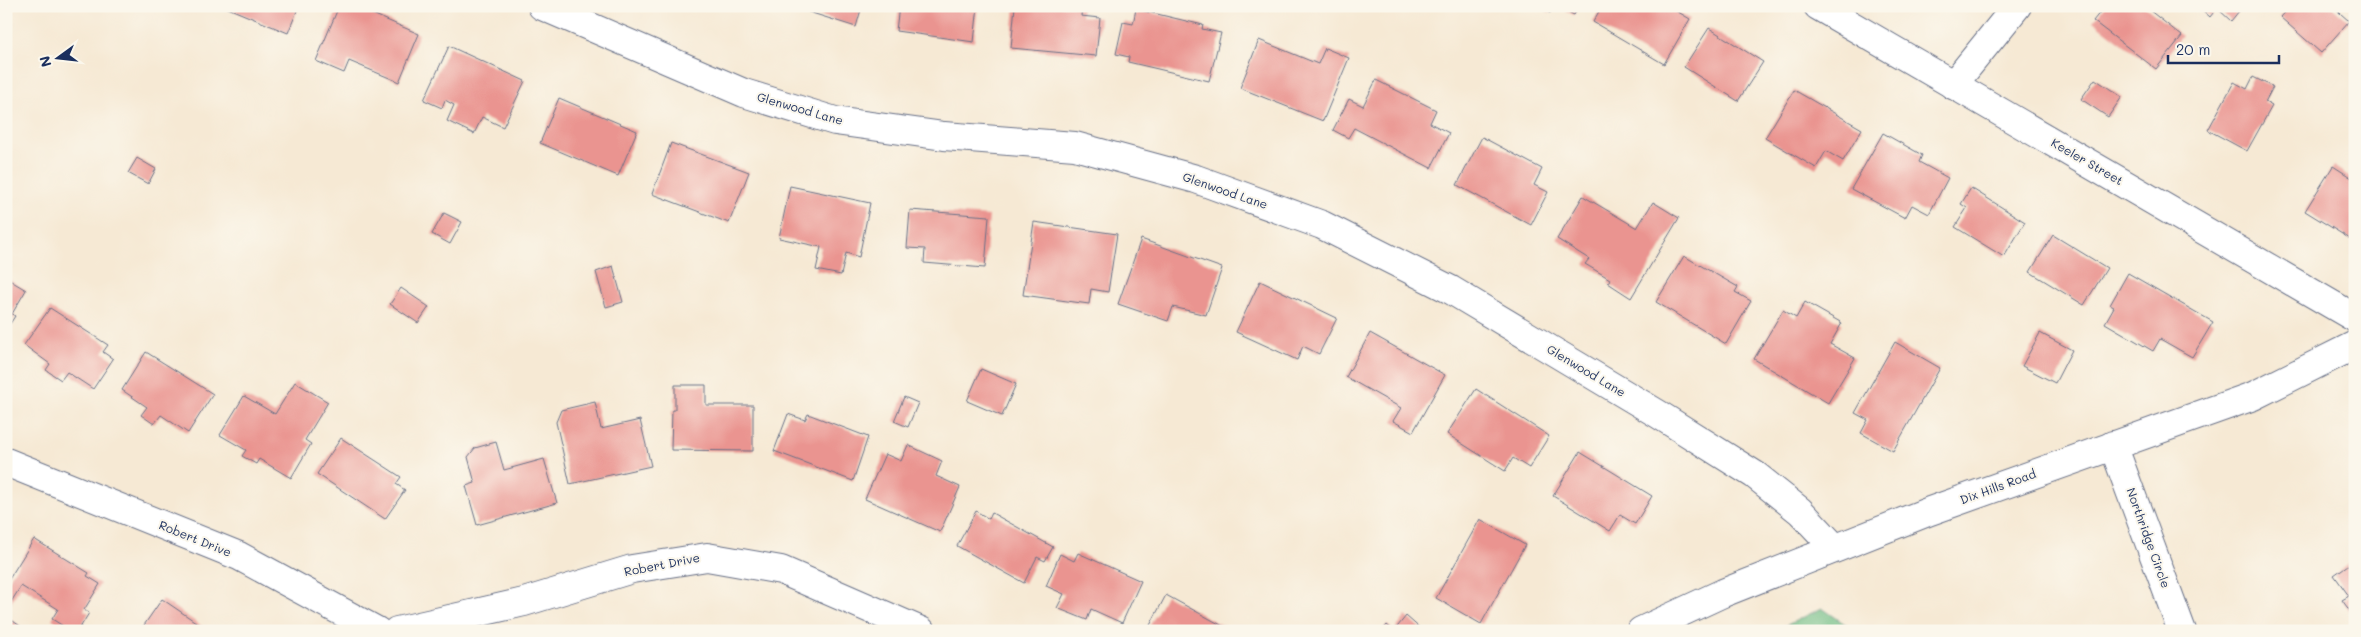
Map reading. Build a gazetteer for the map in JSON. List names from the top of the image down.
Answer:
{
  "streets": {
    "street": [
      "Glenwood Lane",
      "Keeler Street",
      "Dix Hills Road",
      "Northridge Circle",
      "Robert Drive"
    ]
  },
  "crossings": [
    ["Glenwood Lane", "Dix Hills Road"],
    ["Dix Hills Road", "Northridge Circle"]
  ],
  "scale_bar": "20 m",
  "north": "left"
}
